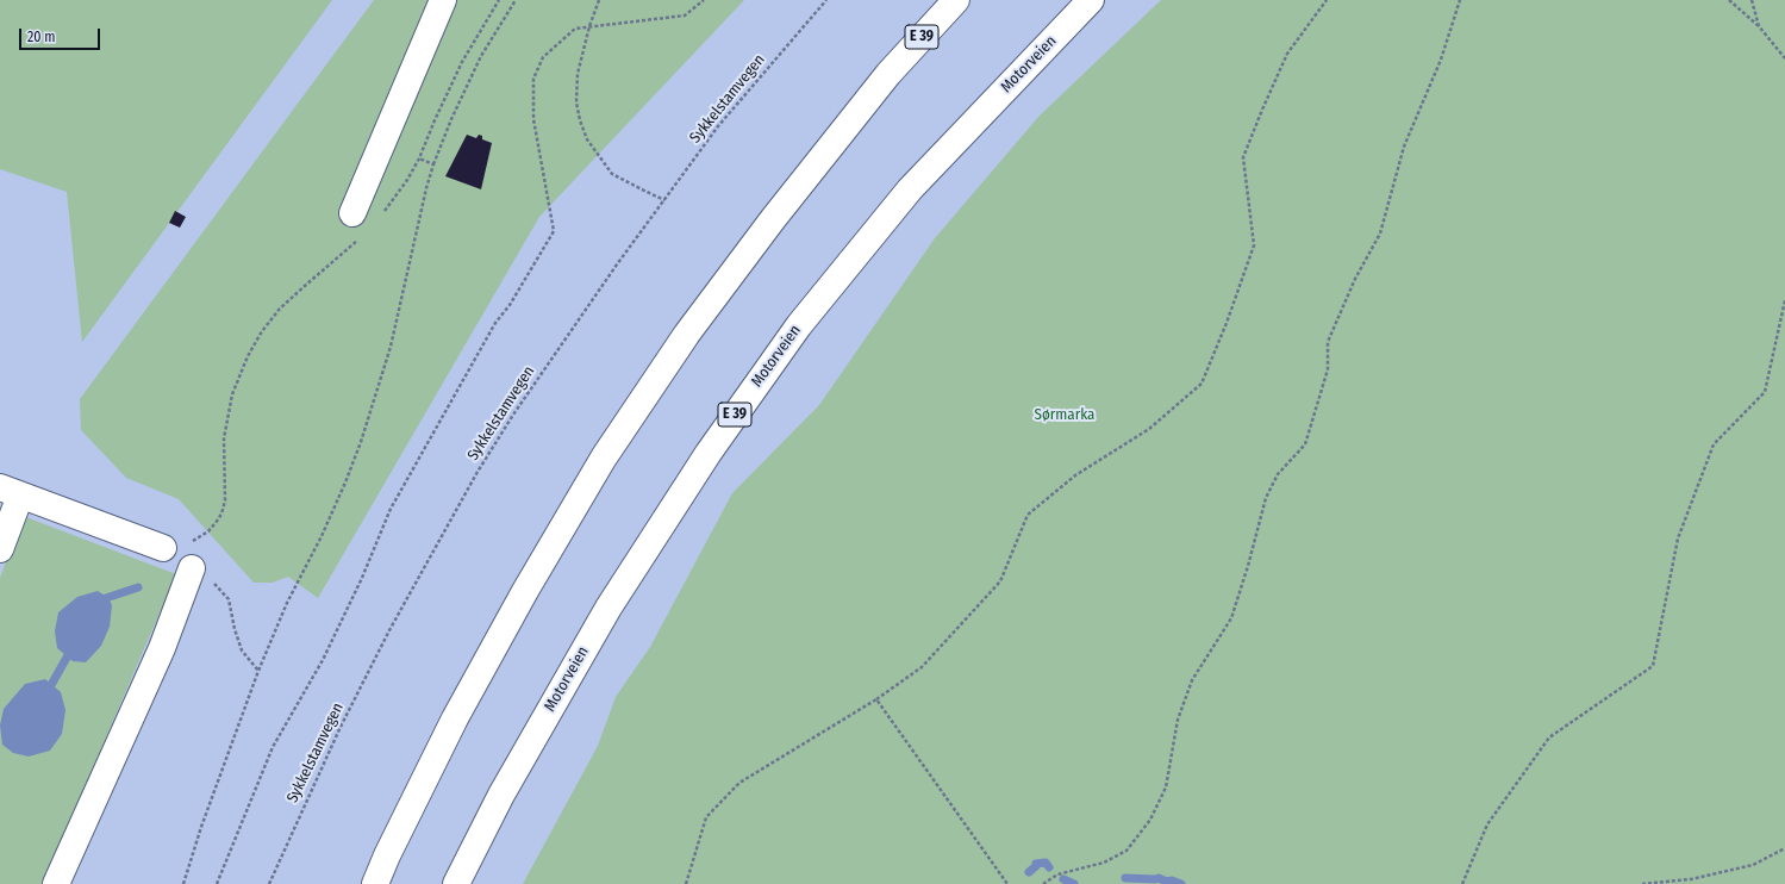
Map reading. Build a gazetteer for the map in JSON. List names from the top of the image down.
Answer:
{
  "streets": {
    "main road": ["E 39", "Motorveien"],
    "path": ["Sykkelstamvegen"]
  },
  "parks": ["Sørmarka"],
  "scale_bar": "20 m"
}
